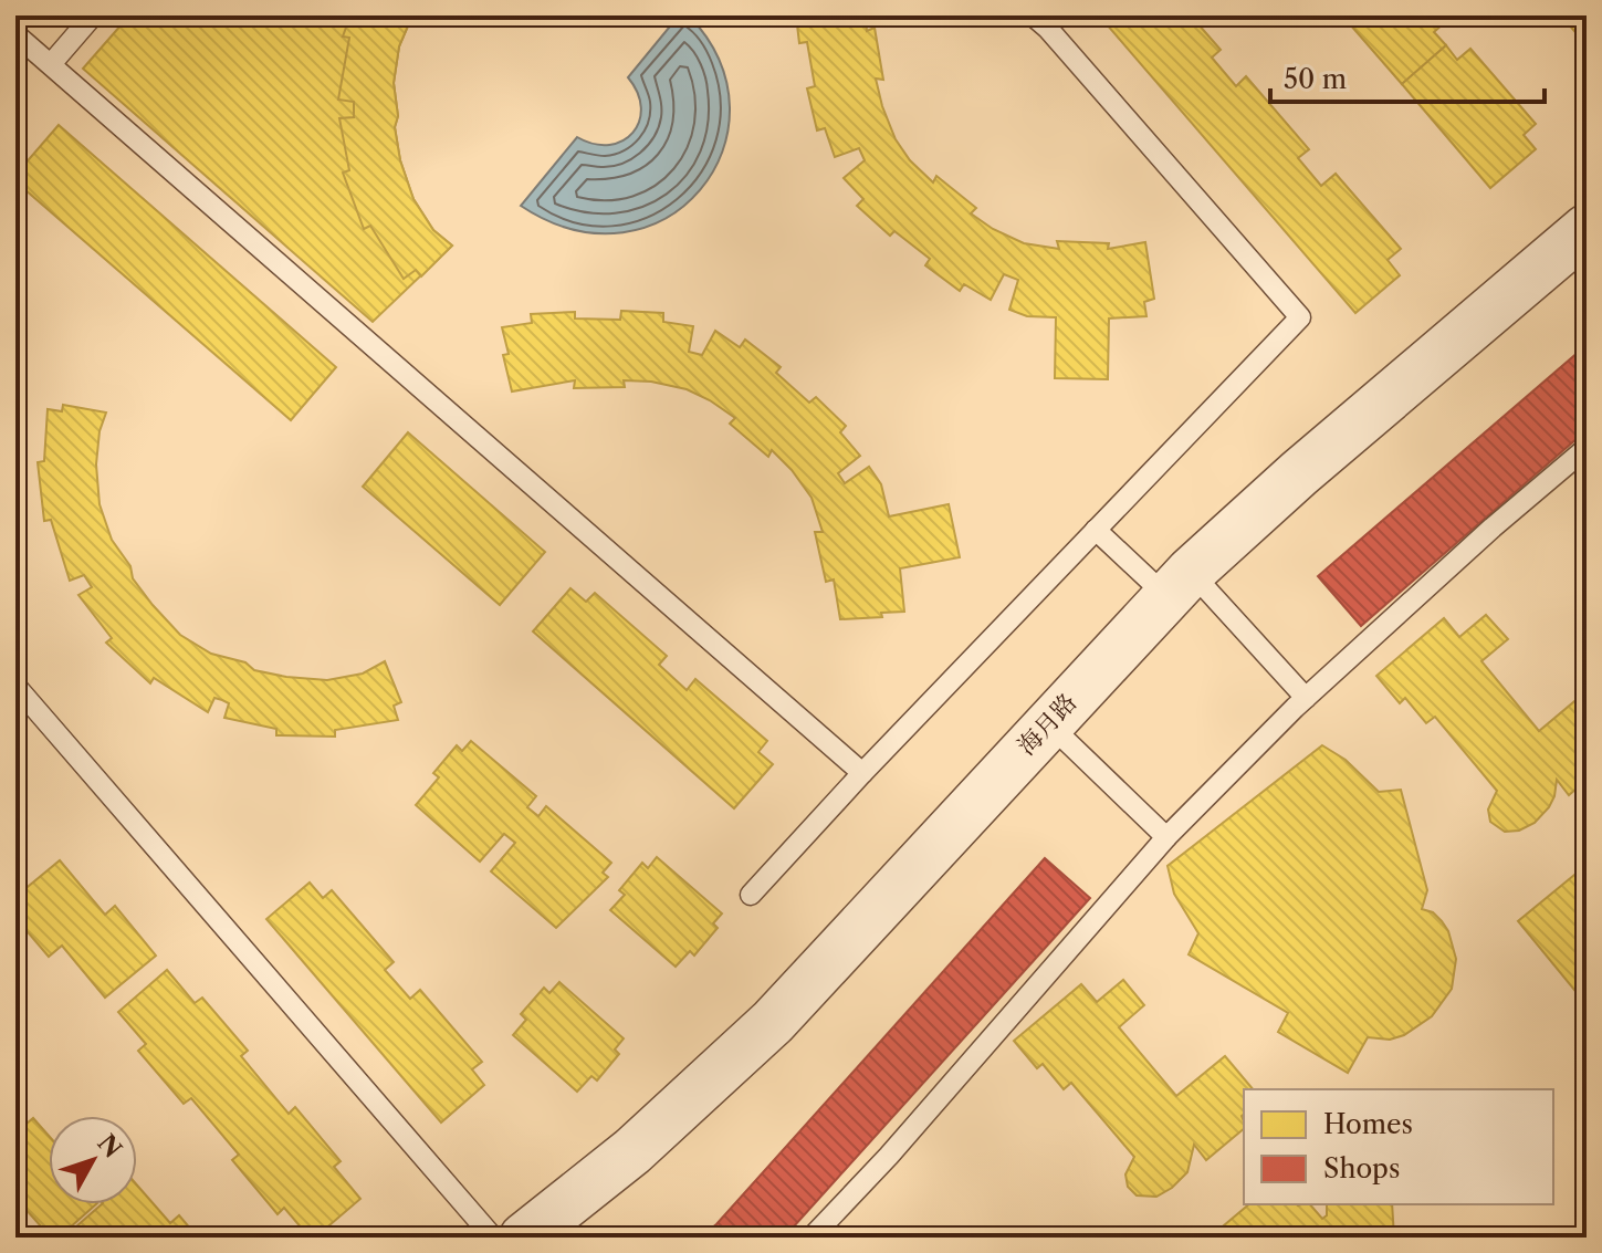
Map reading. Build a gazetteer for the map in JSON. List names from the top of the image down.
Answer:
{
  "streets": {
    "street": ["海月路"]
  },
  "legend": ["Homes", "Shops"],
  "scale_bar": "50 m",
  "north": "top right"
}
